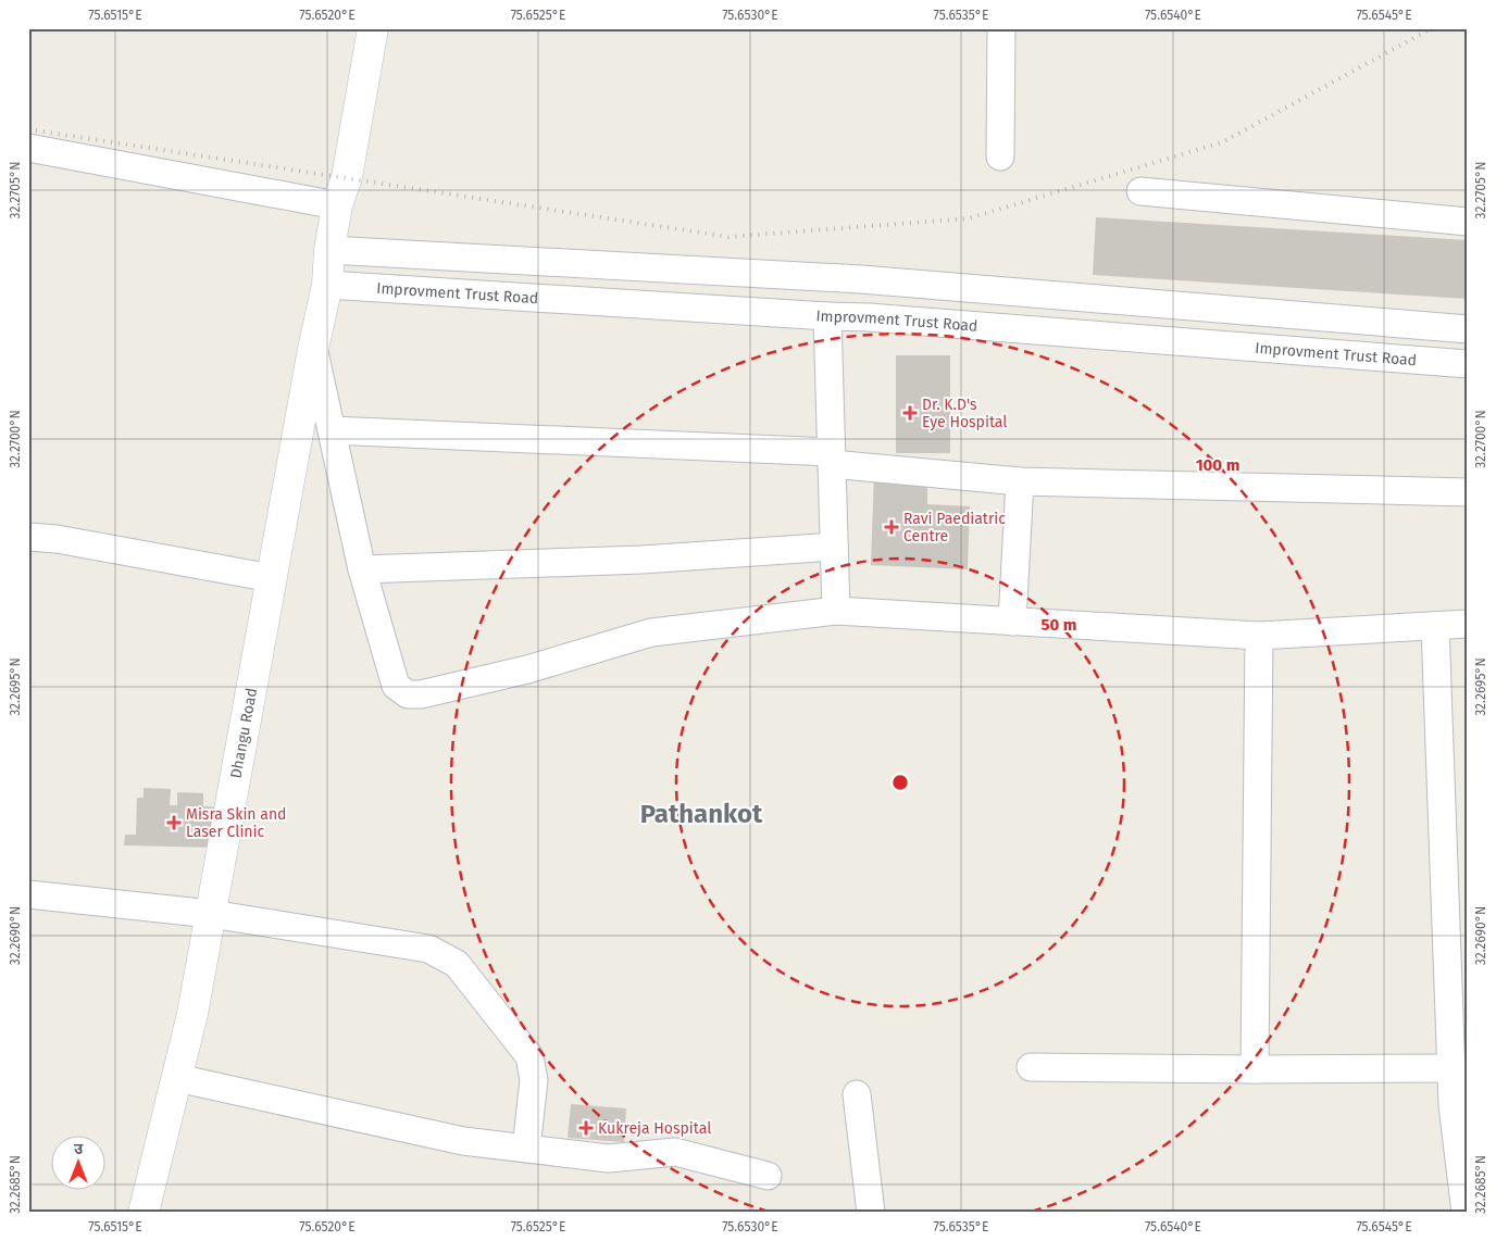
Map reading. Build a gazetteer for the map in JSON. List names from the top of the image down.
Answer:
{
  "streets": {
    "street": ["Improvment Trust Road", "Dhangu Road"]
  },
  "crossings": [
    ["Improvment Trust Road", "Dhangu Road"]
  ],
  "districts": ["Pathankot"],
  "places": {
    "health": [
      "Dr. K.D's Eye Hospital",
      "Ravi Paediatric Centre",
      "Misra Skin and Laser Clinic",
      "Kukreja Hospital"
    ]
  },
  "north": "top",
  "coordinates": [
    "75.6515°E",
    "75.6520°E",
    "75.6525°E",
    "75.6530°E",
    "75.6535°E",
    "75.6540°E",
    "75.6545°E",
    "32.2705°N",
    "32.2700°N",
    "32.2695°N",
    "32.2690°N",
    "32.2685°N"
  ],
  "rings": ["100 m", "50 m"]
}
